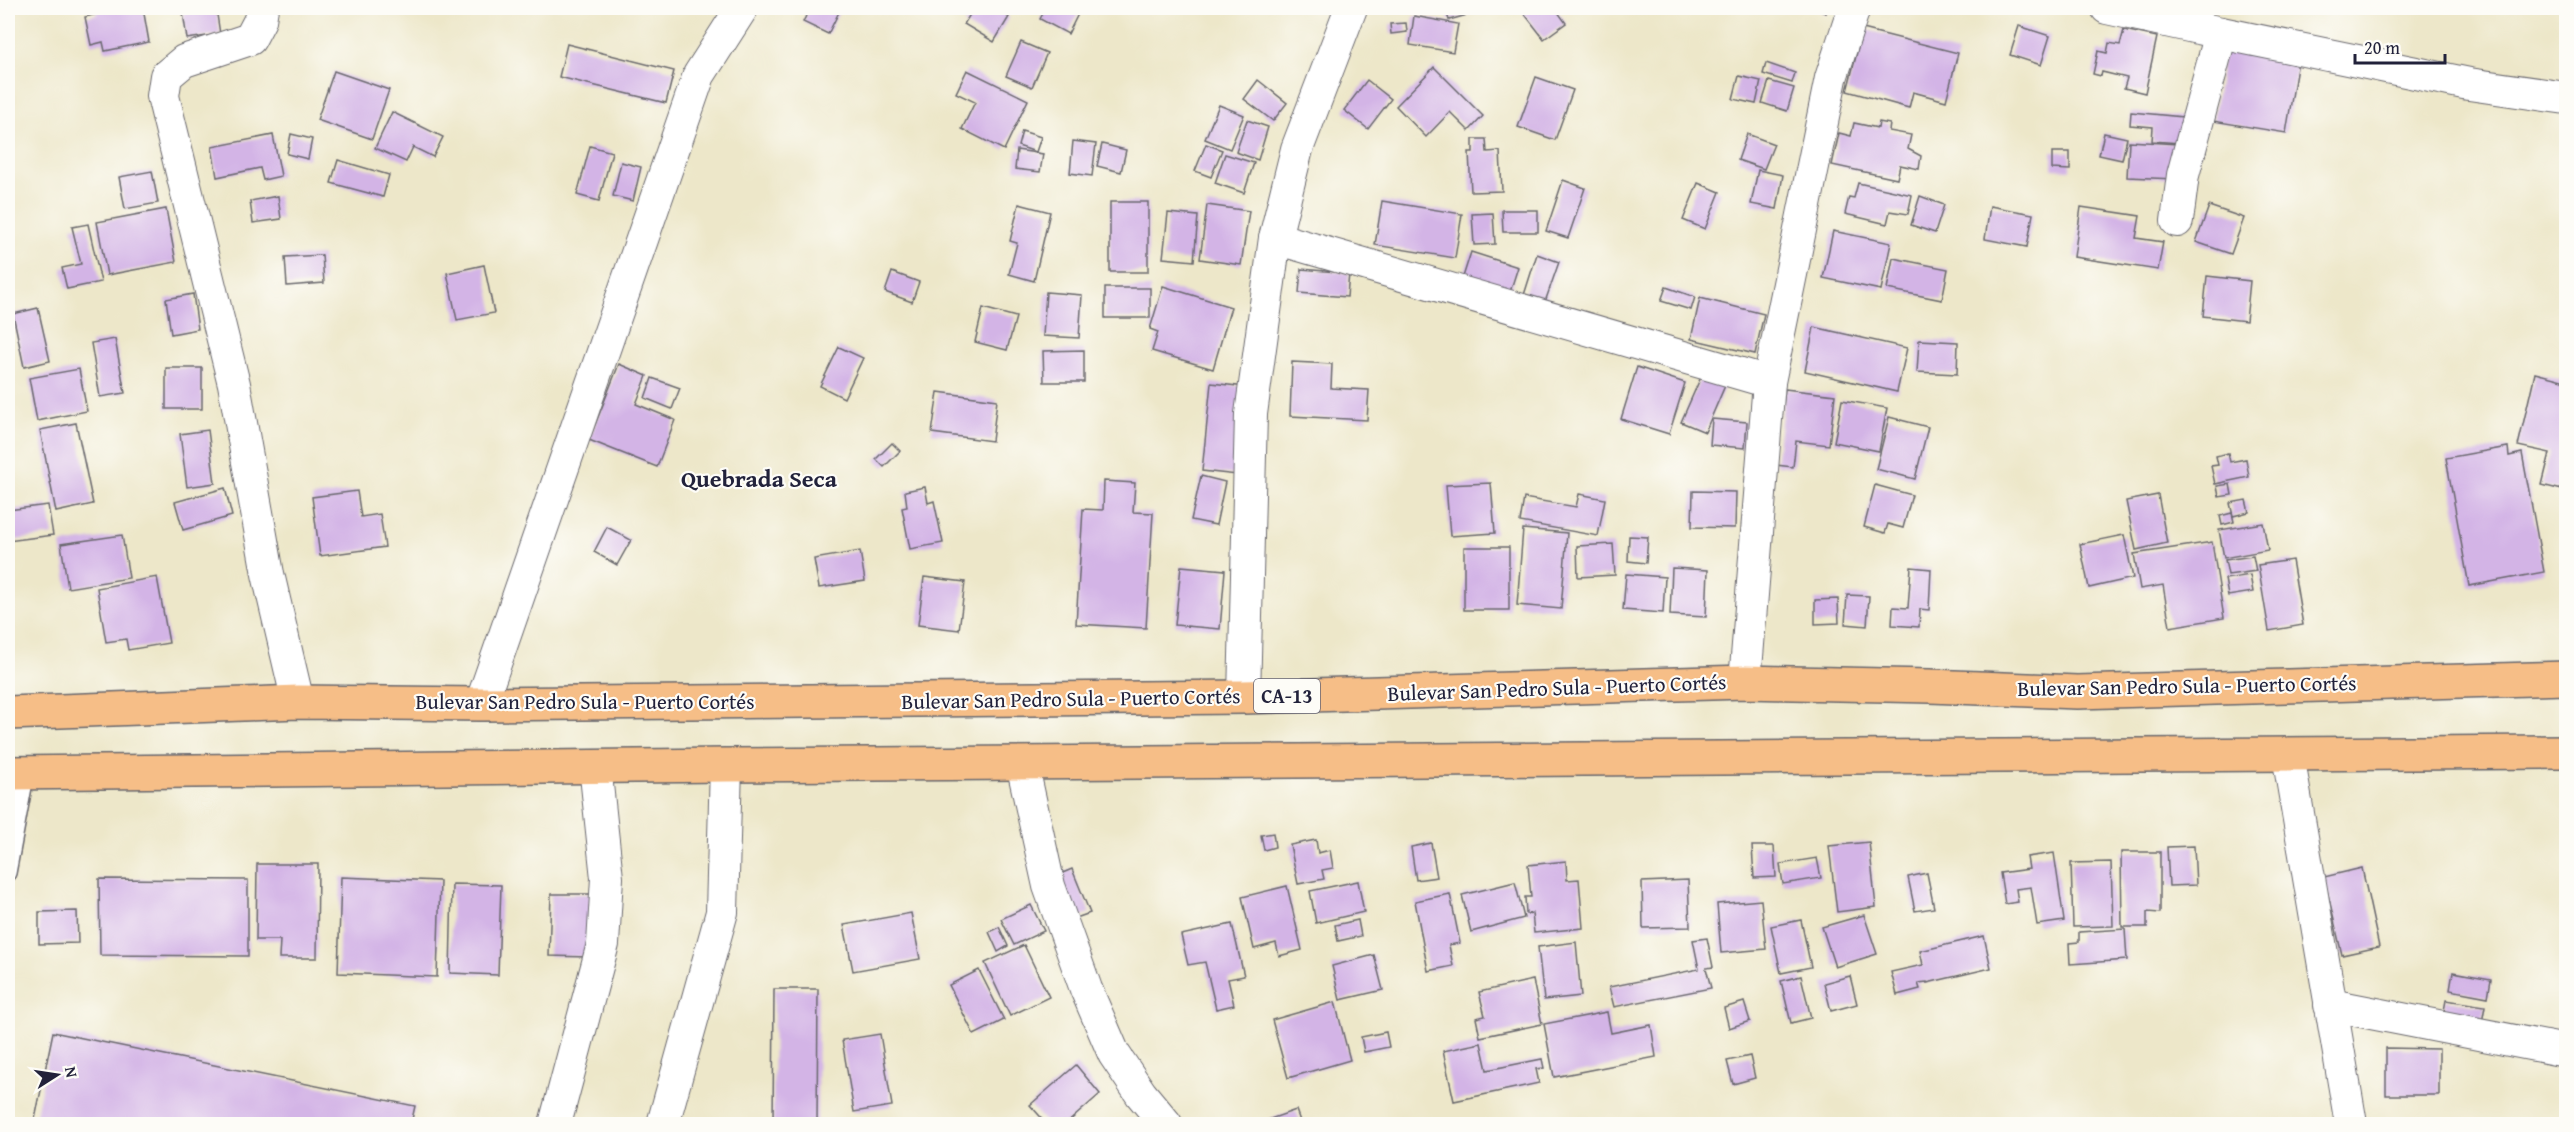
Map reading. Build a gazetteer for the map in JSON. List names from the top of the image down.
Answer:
{
  "streets": {
    "highway": ["Bulevar San Pedro Sula - Puerto Cortés", "CA-13"]
  },
  "districts": ["Quebrada Seca"],
  "scale_bar": "20 m",
  "north": "right"
}
